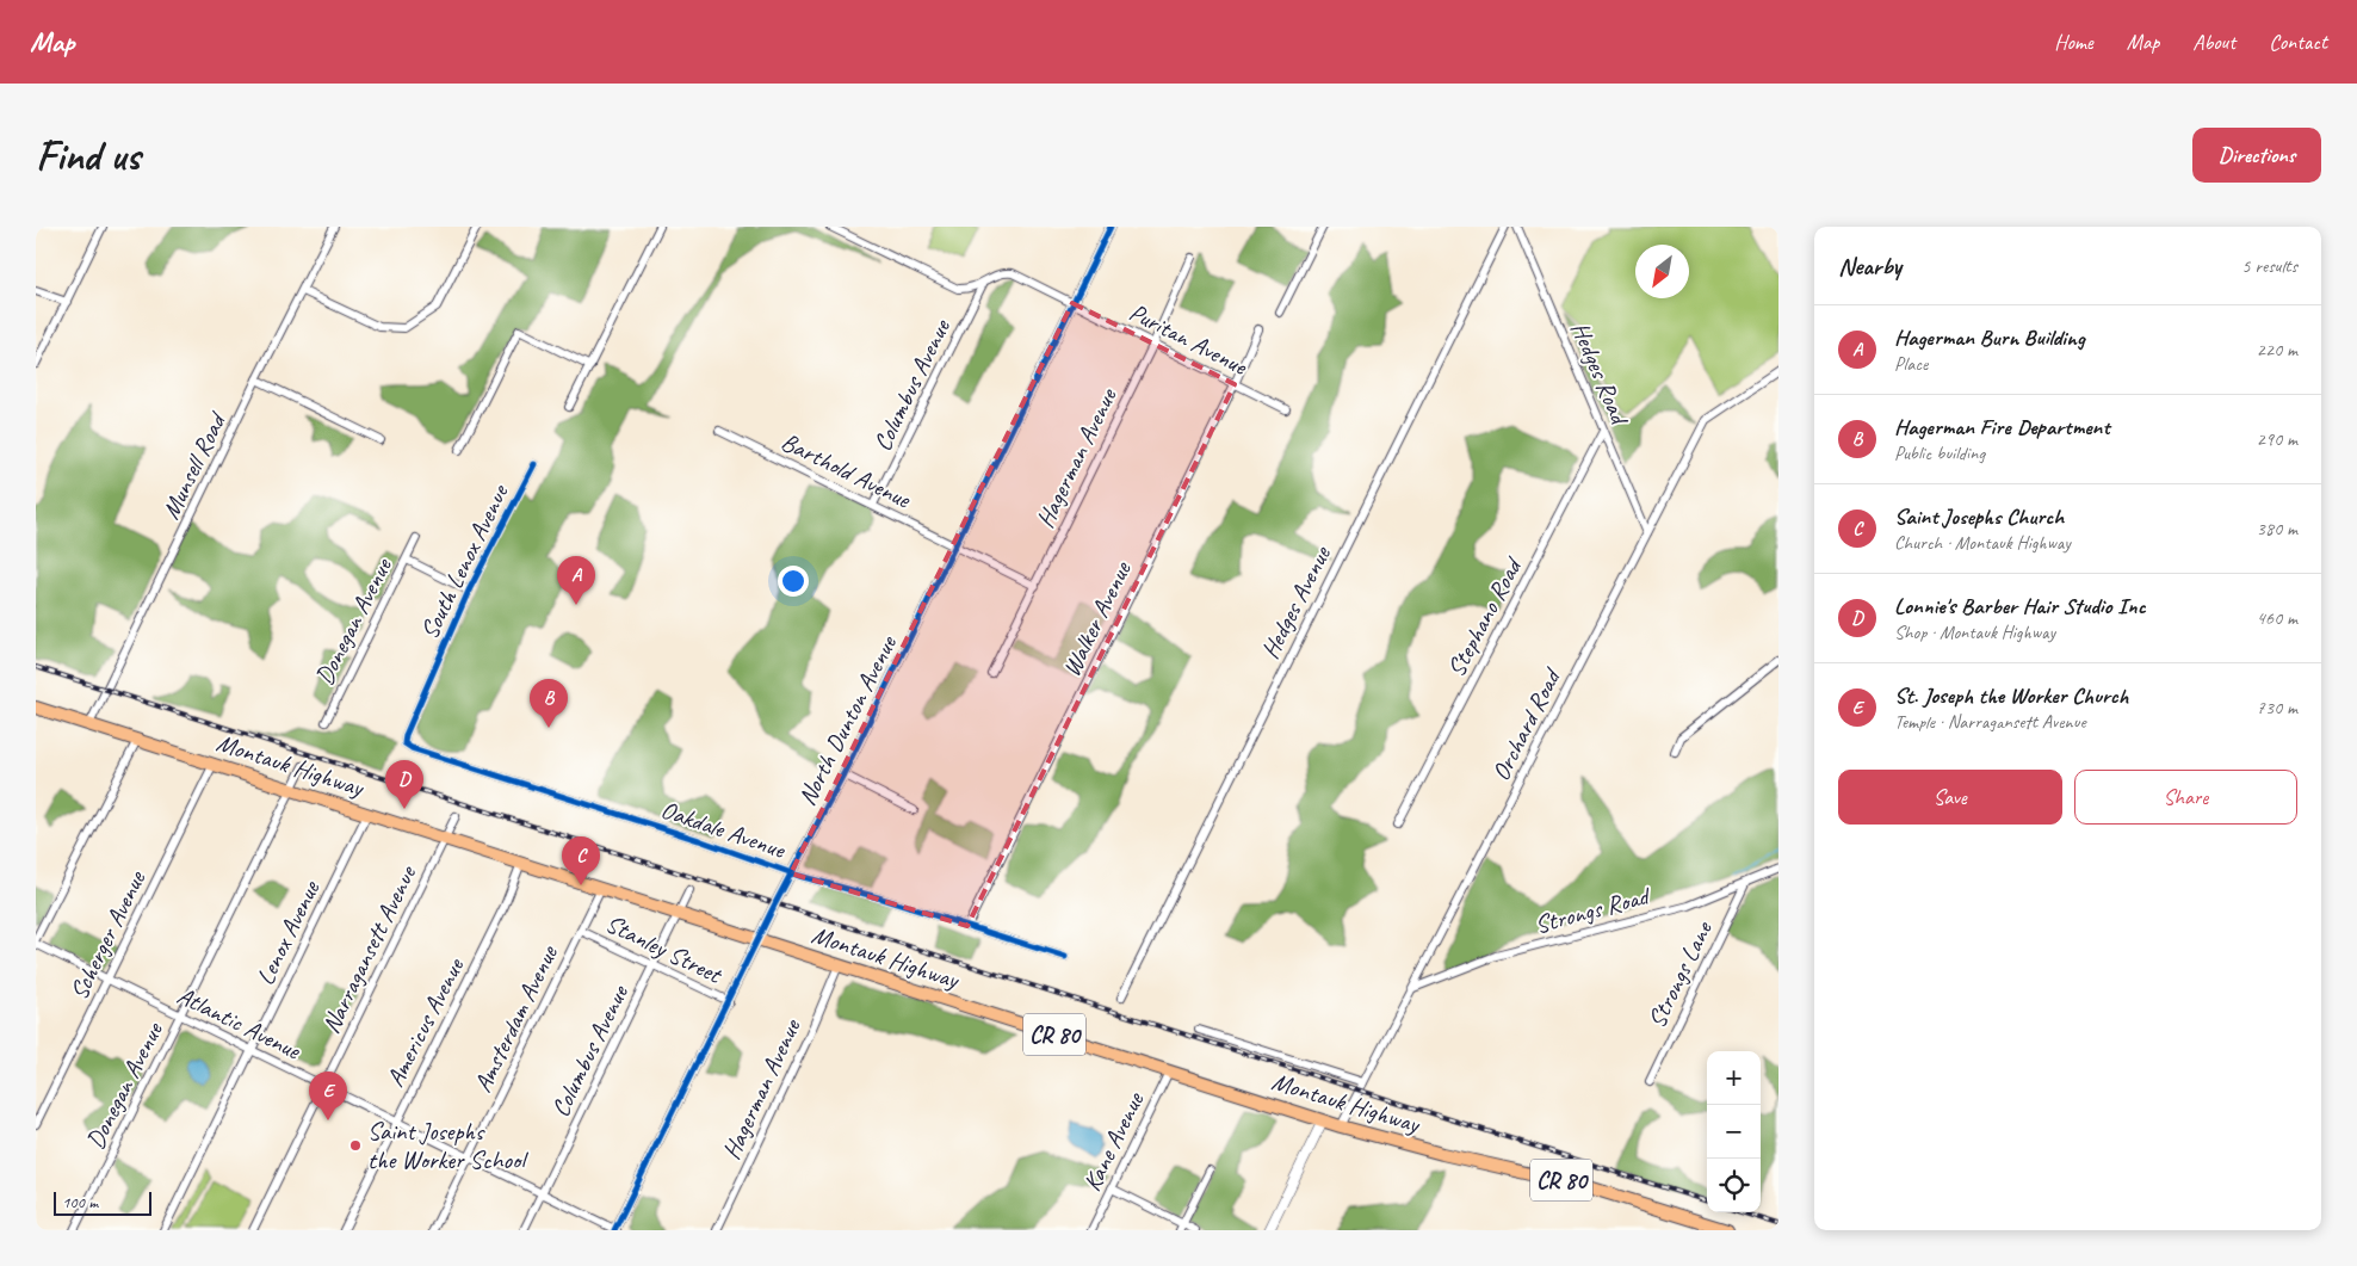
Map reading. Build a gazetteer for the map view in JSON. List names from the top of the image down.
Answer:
{
  "streets": {
    "main road": ["Montauk Highway", "CR 80"],
    "street": [
      "Puritan Avenue",
      "Hedges Road",
      "Columbus Avenue",
      "Hagerman Avenue",
      "Munsell Road",
      "Barthold Avenue",
      "South Lenox Avenue",
      "Hedges Avenue",
      "Stephano Road",
      "Walker Avenue",
      "Donegan Avenue",
      "North Dunton Avenue",
      "Orchard Road",
      "Oakdale Avenue",
      "Strongs Road",
      "Lenox Avenue",
      "Scherger Avenue",
      "Stanley Street",
      "Narragansett Avenue",
      "Strongs Lane",
      "Amsterdam Avenue",
      "Atlantic Avenue",
      "Americus Avenue",
      "Kane Avenue"
    ]
  },
  "crossings": [
    ["Puritan Avenue", "Columbus Avenue"],
    ["Puritan Avenue", "Hagerman Avenue"],
    ["Puritan Avenue", "Walker Avenue"],
    ["Puritan Avenue", "North Dunton Avenue"],
    ["Hedges Road", "Stephano Road"],
    ["Hedges Road", "Orchard Road"],
    ["Columbus Avenue", "Barthold Avenue"],
    ["Columbus Avenue", "Montauk Highway"],
    ["Columbus Avenue", "Stanley Street"],
    ["Columbus Avenue", "Atlantic Avenue"],
    ["Hagerman Avenue", "Barthold Avenue"],
    ["Hagerman Avenue", "Montauk Highway"],
    ["Munsell Road", "Montauk Highway"],
    ["Barthold Avenue", "North Dunton Avenue"],
    ["South Lenox Avenue", "Oakdale Avenue"],
    ["Walker Avenue", "Oakdale Avenue"],
    ["Donegan Avenue", "Montauk Highway"],
    ["Donegan Avenue", "Atlantic Avenue"],
    ["North Dunton Avenue", "Montauk Highway"],
    ["North Dunton Avenue", "Oakdale Avenue"],
    ["North Dunton Avenue", "Stanley Street"],
    ["North Dunton Avenue", "Atlantic Avenue"],
    ["Orchard Road", "Montauk Highway"],
    ["Orchard Road", "Strongs Road"],
    ["Montauk Highway", "Lenox Avenue"],
    ["Montauk Highway", "Scherger Avenue"],
    ["Montauk Highway", "Narragansett Avenue"],
    ["Montauk Highway", "Amsterdam Avenue"],
    ["Montauk Highway", "Americus Avenue"],
    ["Montauk Highway", "Kane Avenue"],
    ["Strongs Road", "Strongs Lane"],
    ["Lenox Avenue", "Atlantic Avenue"],
    ["Scherger Avenue", "Atlantic Avenue"],
    ["Stanley Street", "Amsterdam Avenue"],
    ["Narragansett Avenue", "Atlantic Avenue"],
    ["Amsterdam Avenue", "Atlantic Avenue"],
    ["Atlantic Avenue", "Americus Avenue"]
  ],
  "places": ["Saint Josephs the Worker School"],
  "scale_bar": "100 m",
  "north": "bottom left",
  "page": {
    "header": "Map",
    "nav": [
      "Home",
      "Map",
      "About",
      "Contact"
    ],
    "buttons": [
      "Directions",
      ["Save", "Share"]
    ],
    "title": "Find us",
    "heading": ["Nearby", "5 results"],
    "list": [
      {
        "mark": "A",
        "name": "Hagerman Burn Building",
        "note": "Place",
        "value": "220 m"
      },
      {
        "mark": "B",
        "name": "Hagerman Fire Department",
        "note": "Public building",
        "value": "290 m"
      },
      {
        "mark": "C",
        "name": "Saint Josephs Church",
        "note": "Church · Montauk Highway",
        "value": "380 m"
      },
      {
        "mark": "D",
        "name": "Lonnie's Barber Hair Studio Inc",
        "note": "Shop · Montauk Highway",
        "value": "460 m"
      },
      {
        "mark": "E",
        "name": "St. Joseph the Worker Church",
        "note": "Temple · Narragansett Avenue",
        "value": "730 m"
      }
    ],
    "pins": [
      "A",
      "B",
      "D",
      "C",
      "E"
    ],
    "map_buttons": ["+", "−"],
    "scale": "100 m"
  }
}
